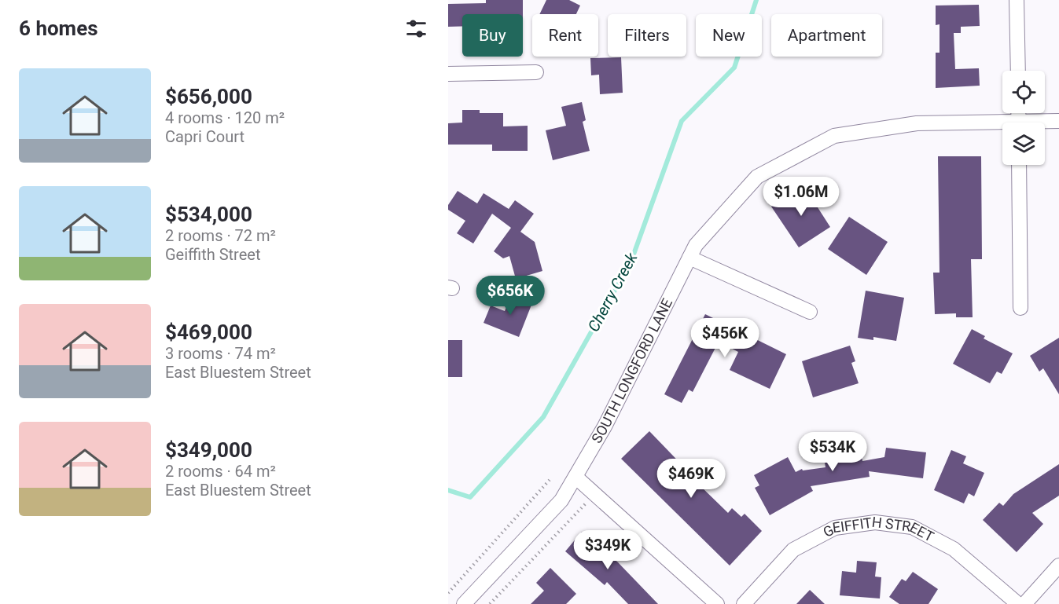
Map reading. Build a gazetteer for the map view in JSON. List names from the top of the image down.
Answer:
{
  "streets": {
    "street": ["SOUTH LONGFORD LANE", "GEIFFITH STREET"]
  },
  "water": ["Cherry Creek"],
  "page": {
    "heading": "6 homes",
    "chip": [
      "Buy",
      "Rent",
      "Filters",
      "New",
      "Apartment"
    ],
    "list": [
      {
        "name": "$656,000",
        "note": "4 rooms · 120 m² · Capri Court"
      },
      {
        "name": "$534,000",
        "note": "2 rooms · 72 m² · Geiffith Street"
      },
      {
        "name": "$469,000",
        "note": "3 rooms · 74 m² · East Bluestem Street"
      },
      {
        "name": "$349,000",
        "note": "2 rooms · 64 m² · East Bluestem Street"
      }
    ],
    "price": [
      "$1.06M",
      "$656K",
      "$456K",
      "$534K",
      "$469K",
      "$349K"
    ]
  }
}
